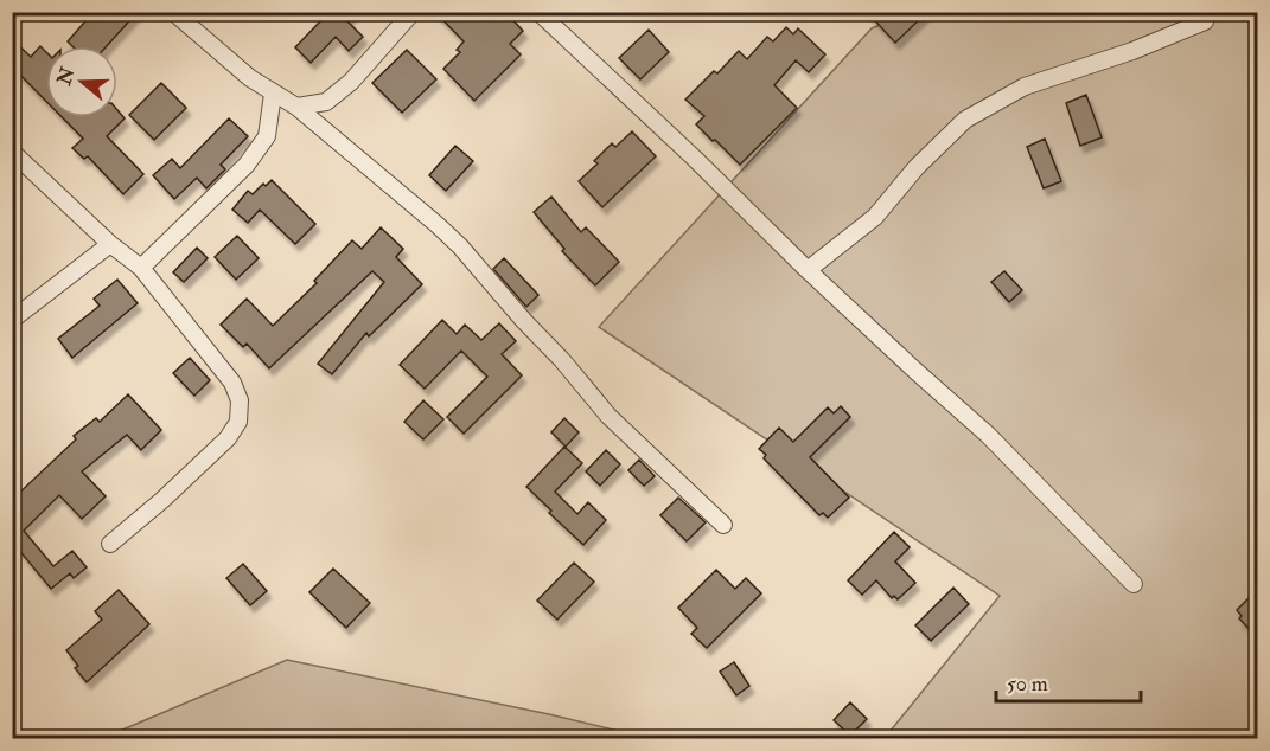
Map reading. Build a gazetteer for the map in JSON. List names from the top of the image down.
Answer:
{
  "scale_bar": "50 m",
  "north": "left"
}
